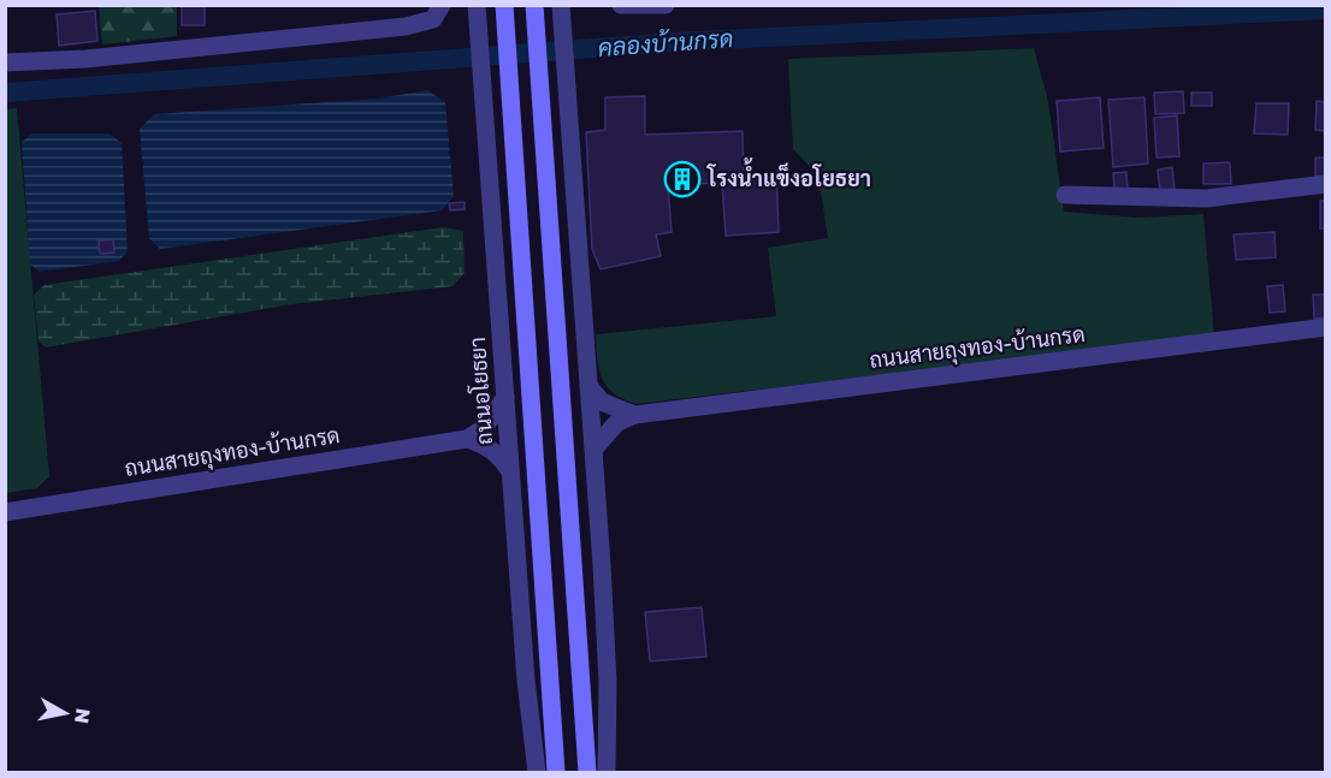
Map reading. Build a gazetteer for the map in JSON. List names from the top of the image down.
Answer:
{
  "streets": {
    "street": ["ถนนสายถุงทอง-บ้านกรด", "ถนนอโยธยา"]
  },
  "water": ["คลองบ้านกรด"],
  "places": {
    "building": ["โรงน้ำแข็งอโยธยา"]
  },
  "north": "right"
}
